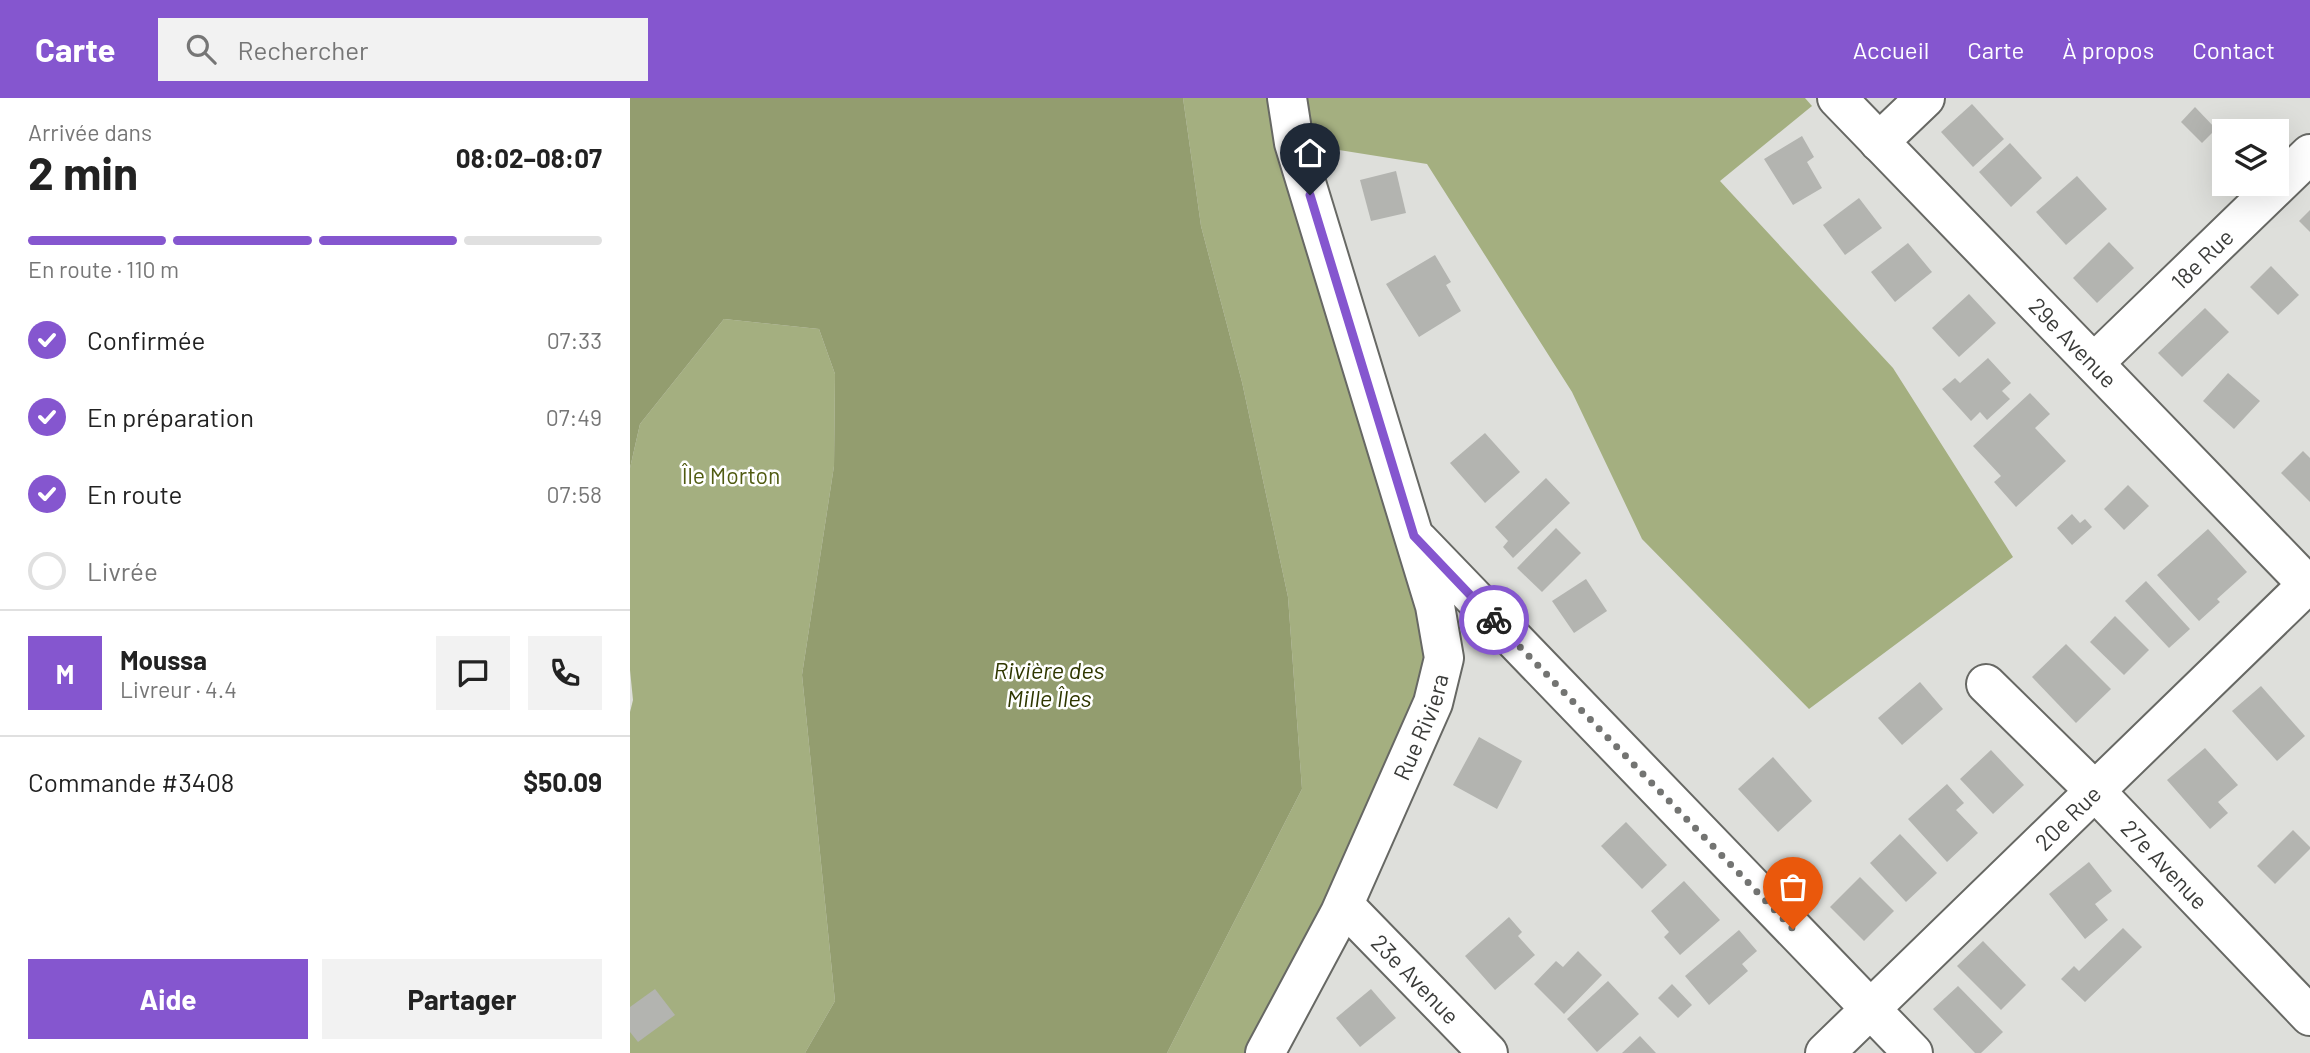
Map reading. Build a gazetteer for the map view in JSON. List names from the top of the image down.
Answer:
{
  "streets": {
    "street": [
      "18e Rue",
      "29e Avenue",
      "Rue Riviera",
      "20e Rue",
      "27e Avenue",
      "23e Avenue"
    ]
  },
  "crossings": [
    ["18e Rue", "29e Avenue"],
    ["29e Avenue", "20e Rue"],
    ["Rue Riviera", "23e Avenue"],
    ["20e Rue", "27e Avenue"]
  ],
  "water": ["Rivière des Mille Îles"],
  "parks": ["Île Morton"],
  "page": {
    "header": "Carte",
    "search": "Rechercher",
    "nav": [
      "Accueil",
      "Carte",
      "À propos",
      "Contact"
    ],
    "heading": ["2 min", "Arrivée dans", "08:02–08:07"],
    "panel": [
      "Moussa",
      "Livreur · 4.4",
      "Commande #3408",
      "$50.09"
    ],
    "bar": "En route · 110 m",
    "list": [
      ["Confirmée", "07:33"],
      ["En préparation", "07:49"],
      ["En route", "07:58"],
      "Livrée"
    ],
    "round": "M",
    "buttons": ["Aide", "Partager"]
  }
}
